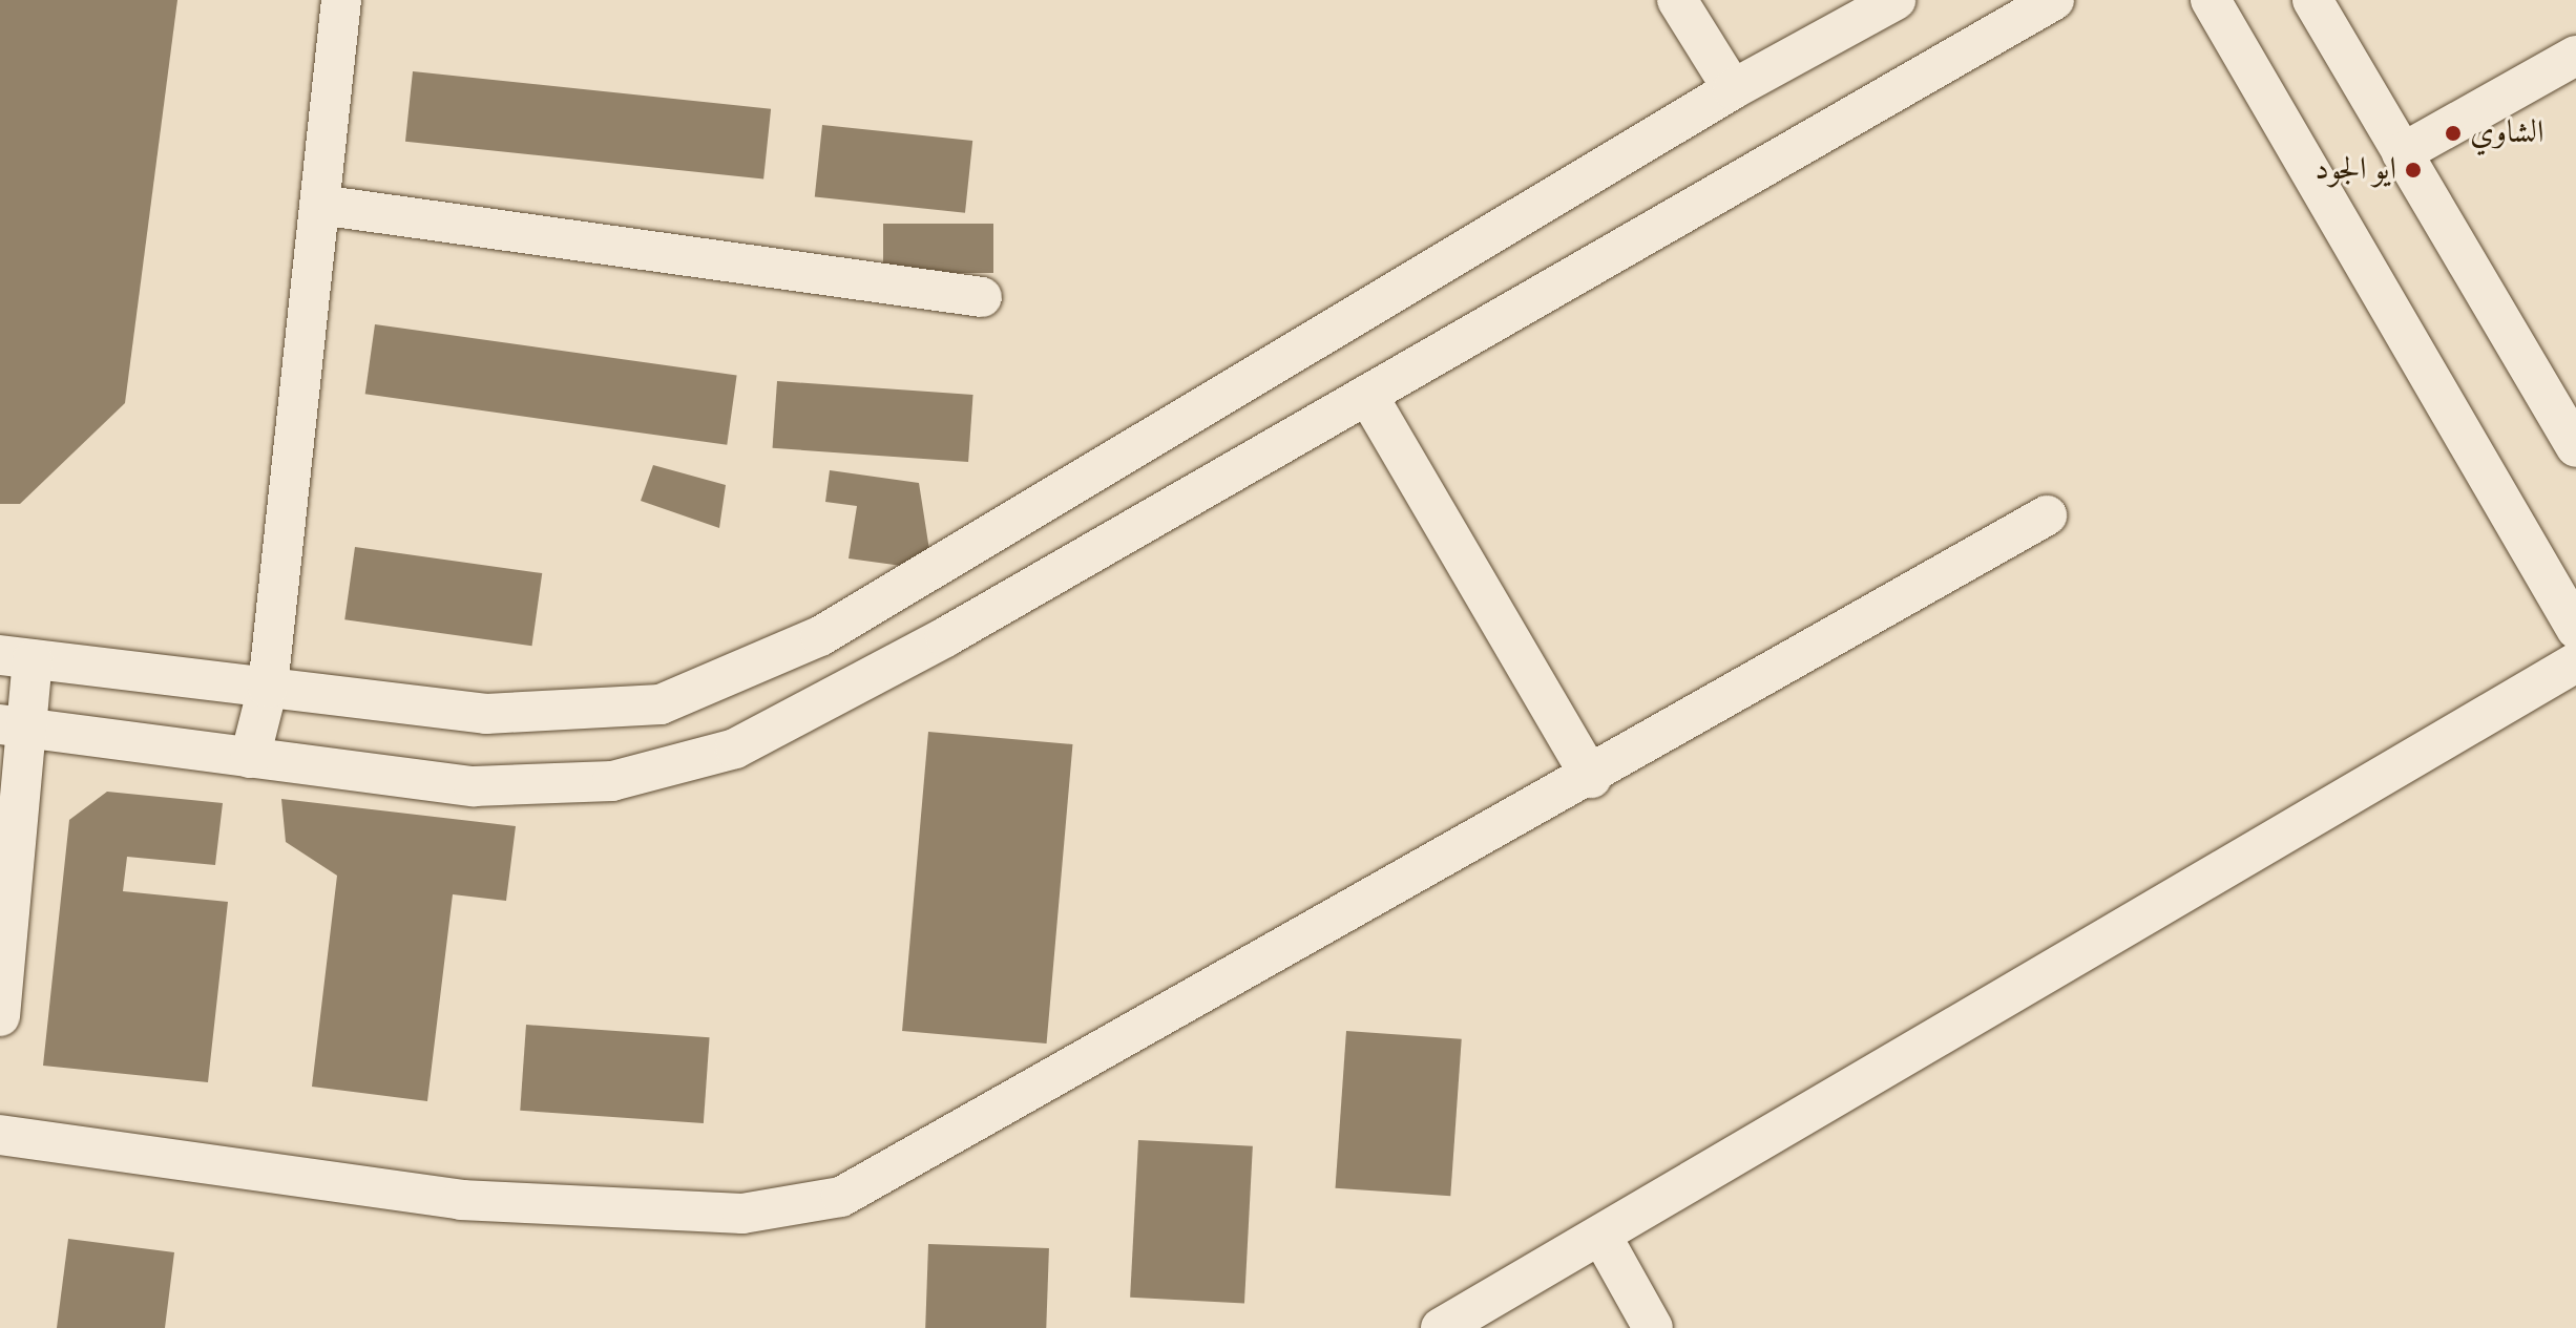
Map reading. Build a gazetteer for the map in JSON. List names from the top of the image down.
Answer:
{
  "places": ["الشاوي", "ايو الجود"]
}
